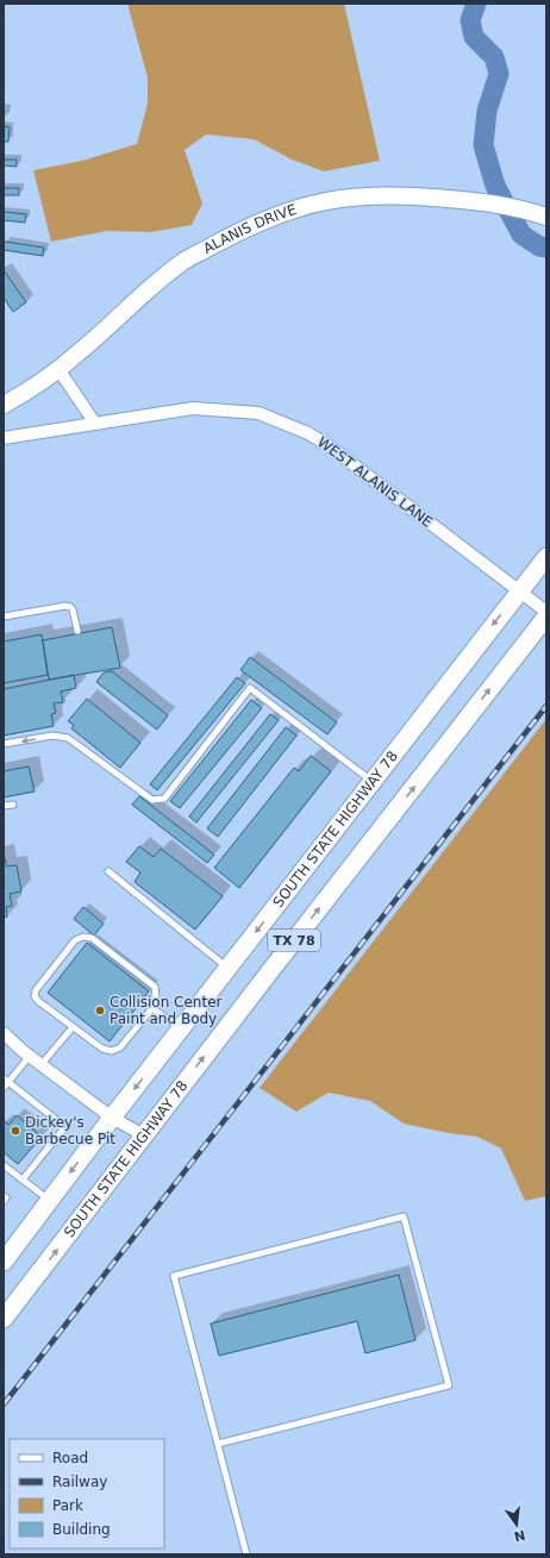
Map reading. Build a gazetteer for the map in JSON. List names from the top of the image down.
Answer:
{
  "streets": {
    "main road": ["ALANIS DRIVE", "SOUTH STATE HIGHWAY 78", "TX 78"],
    "street": ["WEST ALANIS LANE"]
  },
  "crossings": [
    ["WEST ALANIS LANE", "SOUTH STATE HIGHWAY 78"]
  ],
  "places": ["Collision Center Paint and Body", "Dickey's Barbecue Pit"],
  "legend": [
    "Road",
    "Railway",
    "Park",
    "Building"
  ],
  "north": "bottom"
}
